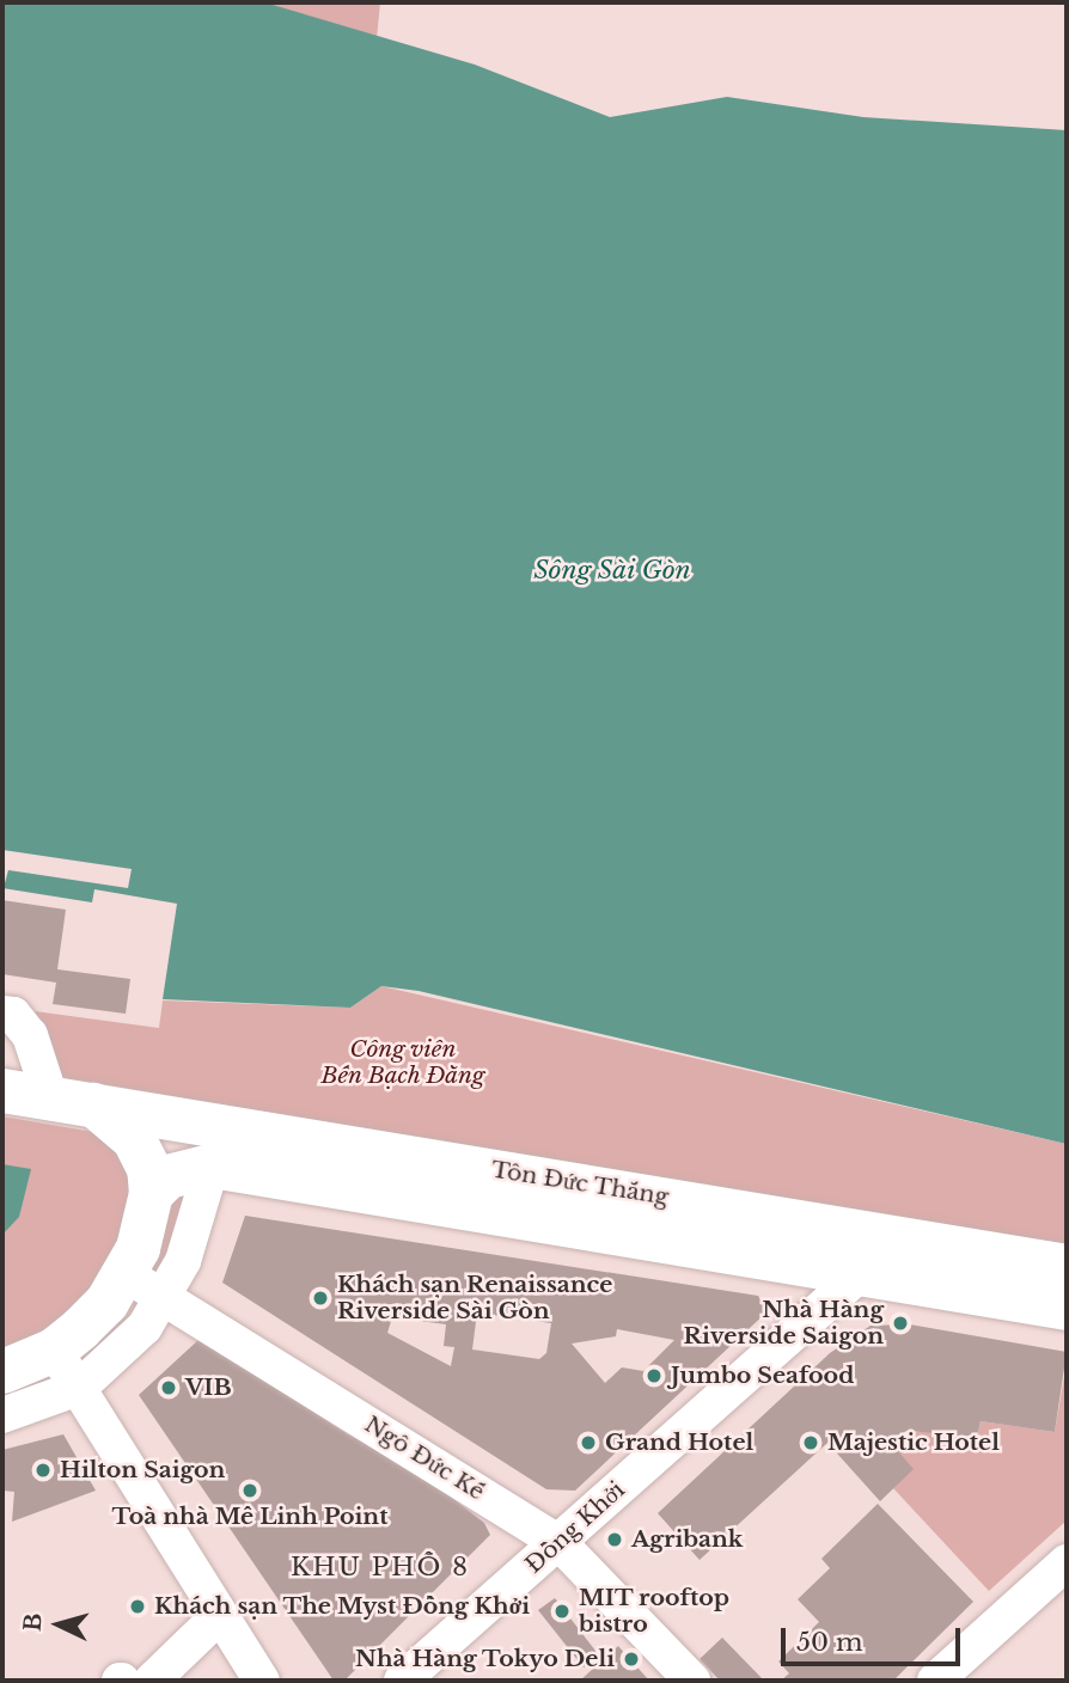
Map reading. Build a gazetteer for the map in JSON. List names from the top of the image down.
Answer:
{
  "streets": {
    "main road": ["Tôn Ðức Thắng"],
    "street": ["Ngô Ðức Kế", "Ðồng Khởi"]
  },
  "crossings": [
    ["Tôn Ðức Thắng", "Ðồng Khởi"],
    ["Ngô Ðức Kế", "Ðồng Khởi"]
  ],
  "districts": ["KHU PHỐ 8"],
  "water": ["Sông Sài Gòn"],
  "parks": ["Công viên Bến Bạch Đằng"],
  "places": [
    "Khách sạn Renaissance Riverside Sài Gòn",
    "Nhà Hàng Riverside Saigon",
    "Jumbo Seafood",
    "VIB",
    "Grand Hotel",
    "Majestic Hotel",
    "Hilton Saigon",
    "Toà nhà Mê Linh Point",
    "Agribank",
    "Khách sạn The Myst Đồng Khởi",
    "MIT rooftop bistro",
    "Nhà Hàng Tokyo Deli"
  ],
  "scale_bar": "50 m",
  "north": "left"
}
